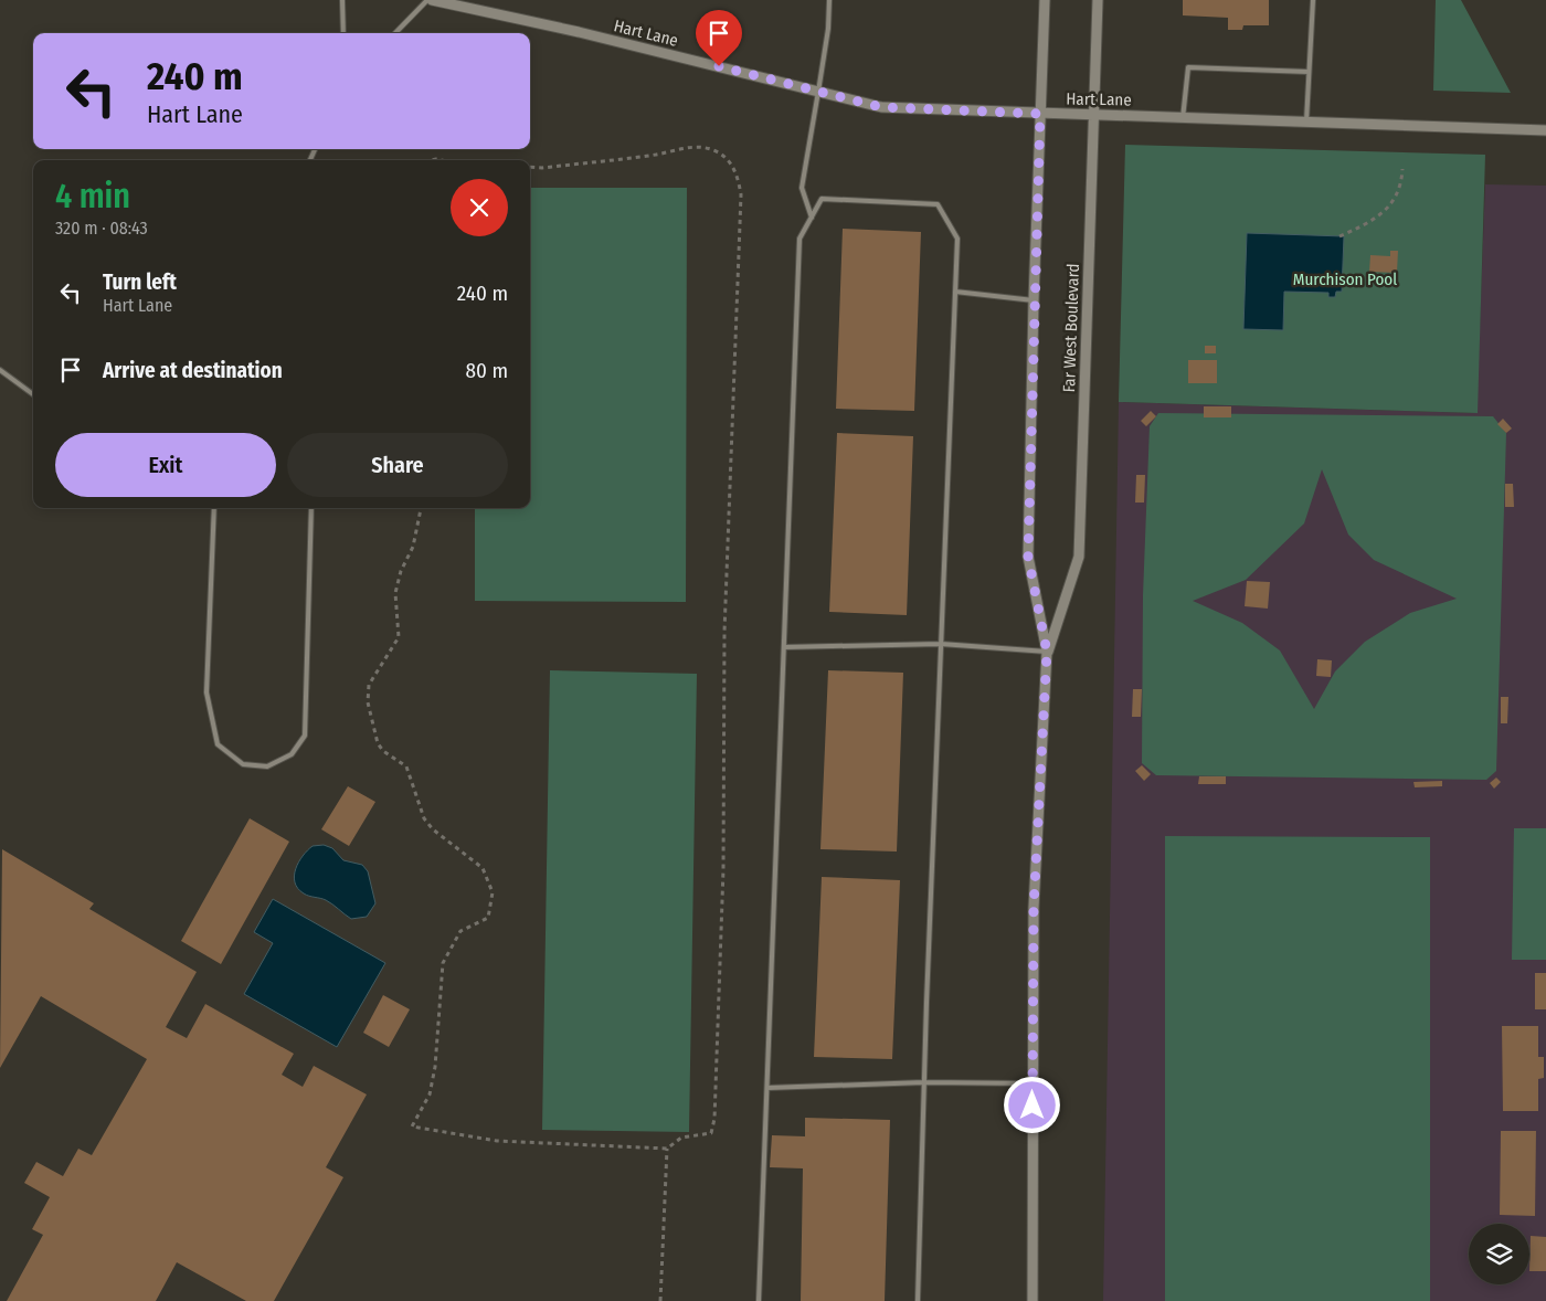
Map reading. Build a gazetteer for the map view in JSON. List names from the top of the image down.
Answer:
{
  "streets": {
    "street": ["Hart Lane", "Far West Boulevard"]
  },
  "crossings": [
    ["Hart Lane", "Far West Boulevard"]
  ],
  "parks": ["Murchison Pool"],
  "page": {
    "turn": ["240 m", "Hart Lane"],
    "heading": ["4 min", "320 m · 08:43"],
    "list": [
      {
        "name": "Turn left",
        "note": "Hart Lane",
        "value": "240 m"
      },
      {
        "name": "Arrive at destination",
        "value": "80 m"
      }
    ],
    "buttons": ["Exit", "Share"]
  }
}
